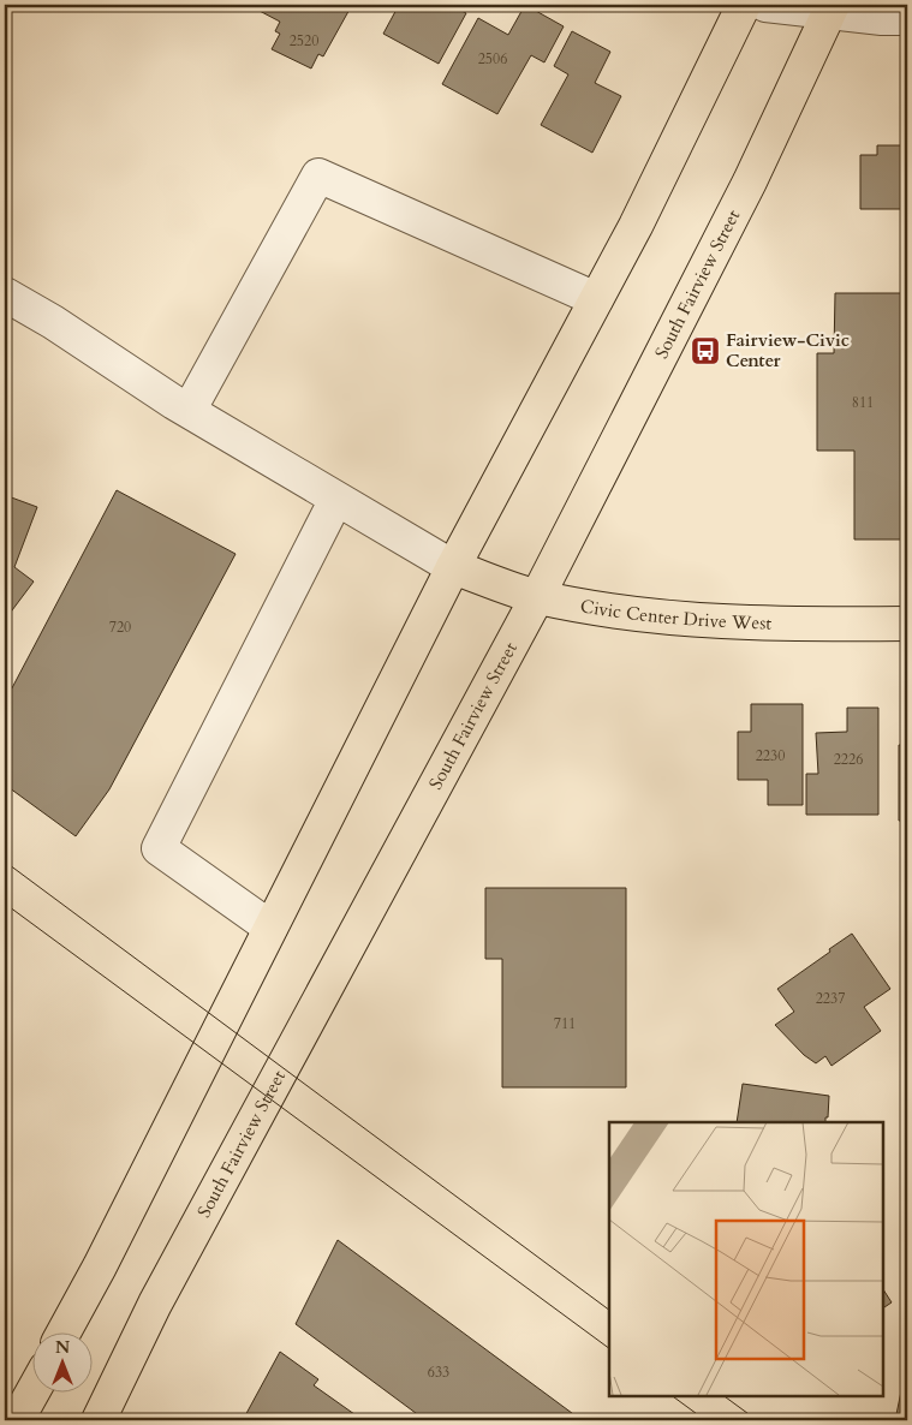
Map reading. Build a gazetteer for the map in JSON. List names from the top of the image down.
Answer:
{
  "streets": {
    "main road": ["South Fairview Street", "Civic Center Drive West"]
  },
  "crossings": [
    ["South Fairview Street", "Civic Center Drive West"]
  ],
  "places": {
    "bus stop": ["Fairview-Civic Center"]
  },
  "house_numbers": [
    "2520",
    "2506",
    "811",
    "720",
    "2230",
    "2226",
    "2237",
    "711",
    "633"
  ],
  "north": "top"
}
